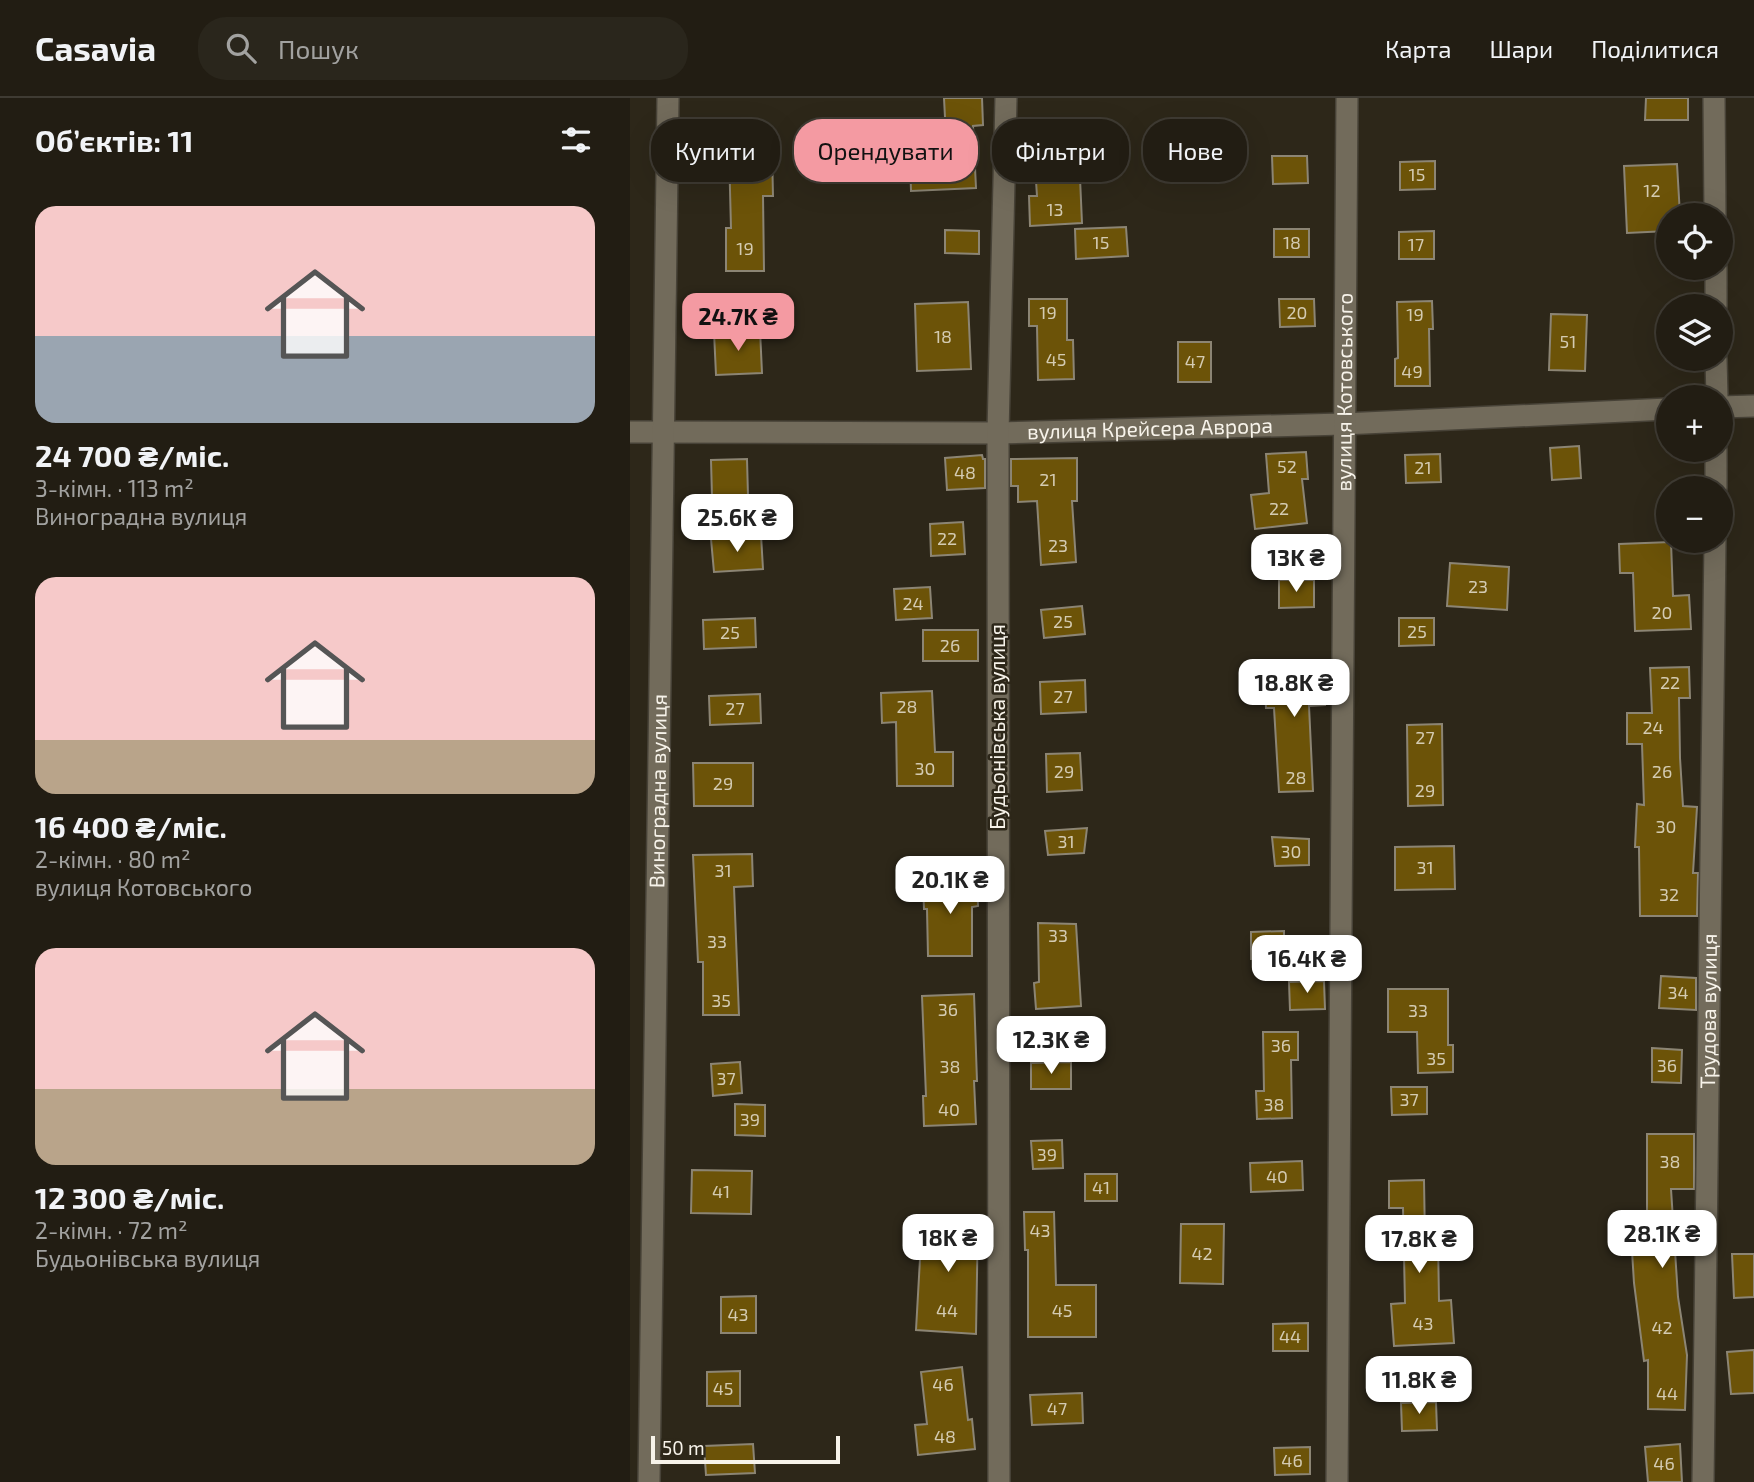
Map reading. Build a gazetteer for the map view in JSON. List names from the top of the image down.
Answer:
{
  "streets": {
    "street": [
      "вулиця Котовського",
      "вулиця Крейсера Аврора",
      "Будьонівська вулиця",
      "Виноградна вулиця",
      "Трудова вулиця"
    ]
  },
  "crossings": [
    ["вулиця Котовського", "вулиця Крейсера Аврора"],
    ["вулиця Крейсера Аврора", "Будьонівська вулиця"],
    ["вулиця Крейсера Аврора", "Виноградна вулиця"]
  ],
  "house_numbers": [
    "15",
    "12",
    "13",
    "15",
    "18",
    "17",
    "19",
    "19",
    "20",
    "19",
    "18",
    "51",
    "45",
    "47",
    "49",
    "52",
    "21",
    "48",
    "21",
    "22",
    "22",
    "23",
    "23",
    "24",
    "20",
    "25",
    "25",
    "25",
    "26",
    "22",
    "27",
    "28",
    "27",
    "24",
    "27",
    "30",
    "29",
    "26",
    "28",
    "29",
    "29",
    "30",
    "31",
    "30",
    "31",
    "31",
    "32",
    "33",
    "33",
    "34",
    "35",
    "36",
    "33",
    "36",
    "35",
    "36",
    "38",
    "37",
    "37",
    "38",
    "40",
    "39",
    "39",
    "38",
    "40",
    "41",
    "41",
    "43",
    "42",
    "44",
    "45",
    "43",
    "43",
    "42",
    "44",
    "46",
    "45",
    "44",
    "47",
    "48",
    "46",
    "46"
  ],
  "scale_bar": "50 m",
  "page": {
    "header": "Casavia",
    "search": "Пошук",
    "nav": ["Карта", "Шари", "Поділитися"],
    "heading": "Об’єктів: 11",
    "chip": [
      "Купити",
      "Орендувати",
      "Фільтри",
      "Нове"
    ],
    "list": [
      {
        "name": "24 700 ₴/міс.",
        "note": "3-кімн. · 113 m² · Виноградна вулиця"
      },
      {
        "name": "16 400 ₴/міс.",
        "note": "2-кімн. · 80 m² · вулиця Котовського"
      },
      {
        "name": "12 300 ₴/міс.",
        "note": "2-кімн. · 72 m² · Будьонівська вулиця"
      }
    ],
    "map_buttons": ["+", "−"],
    "price": [
      "24.7K ₴",
      "25.6K ₴",
      "13K ₴",
      "18.8K ₴",
      "20.1K ₴",
      "16.4K ₴",
      "12.3K ₴",
      "28.1K ₴",
      "18K ₴",
      "17.8K ₴",
      "11.8K ₴"
    ],
    "scale": "50 m"
  }
}
